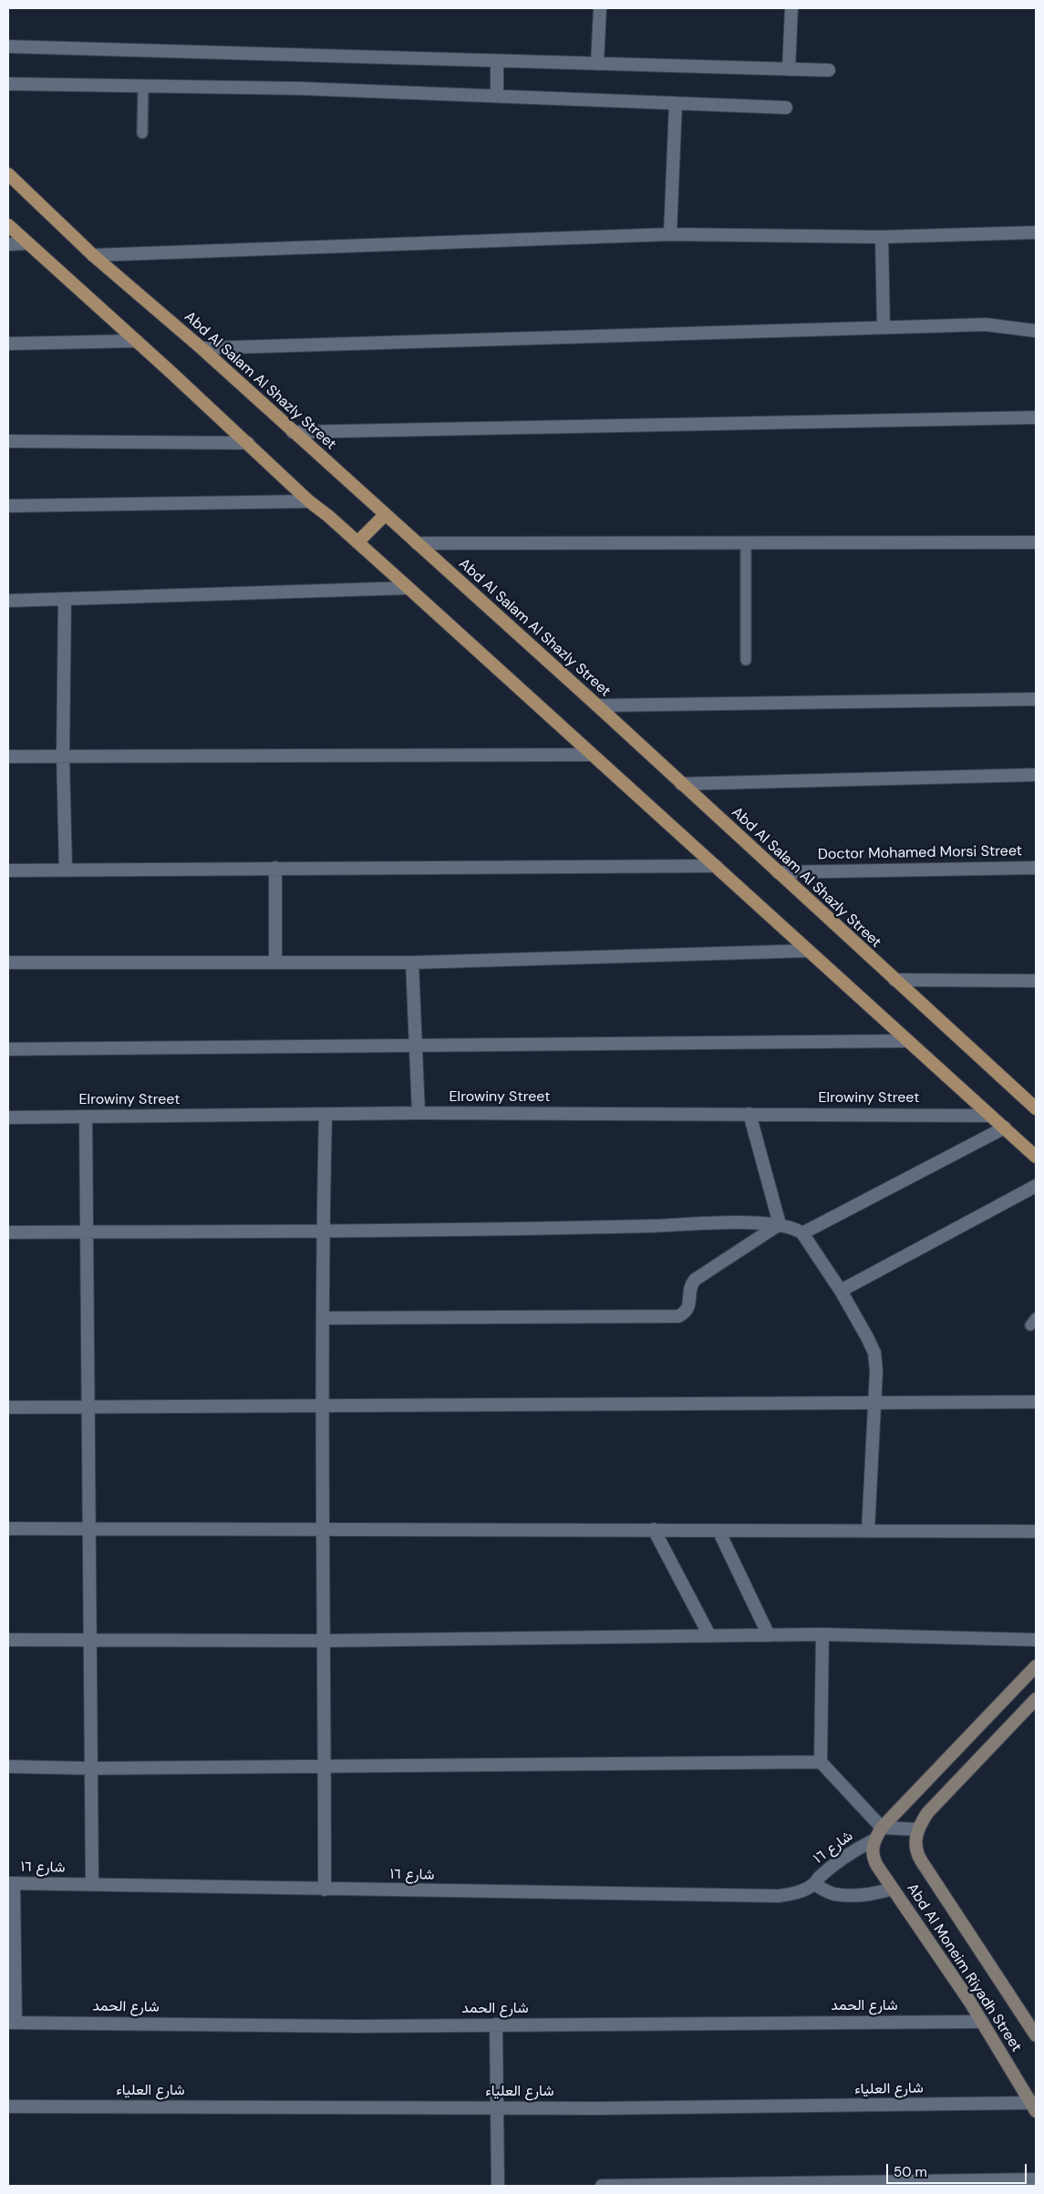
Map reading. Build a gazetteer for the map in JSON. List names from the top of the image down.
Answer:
{
  "streets": {
    "main road": ["Abd Al Salam Al Shazly Street", "Abd Al Moneim Riyadh Street"],
    "street": [
      "Doctor Mohamed Morsi Street",
      "Elrowiny Street",
      "شارع ١٦",
      "شارع الحمد",
      "شارع العلياء"
    ]
  },
  "crossings": [
    ["Abd Al Salam Al Shazly Street", "Doctor Mohamed Morsi Street"],
    ["شارع ١٦", "Abd Al Moneim Riyadh Street"],
    ["Abd Al Moneim Riyadh Street", "شارع الحمد"],
    ["Abd Al Moneim Riyadh Street", "شارع العلياء"]
  ],
  "scale_bar": "50 m"
}
